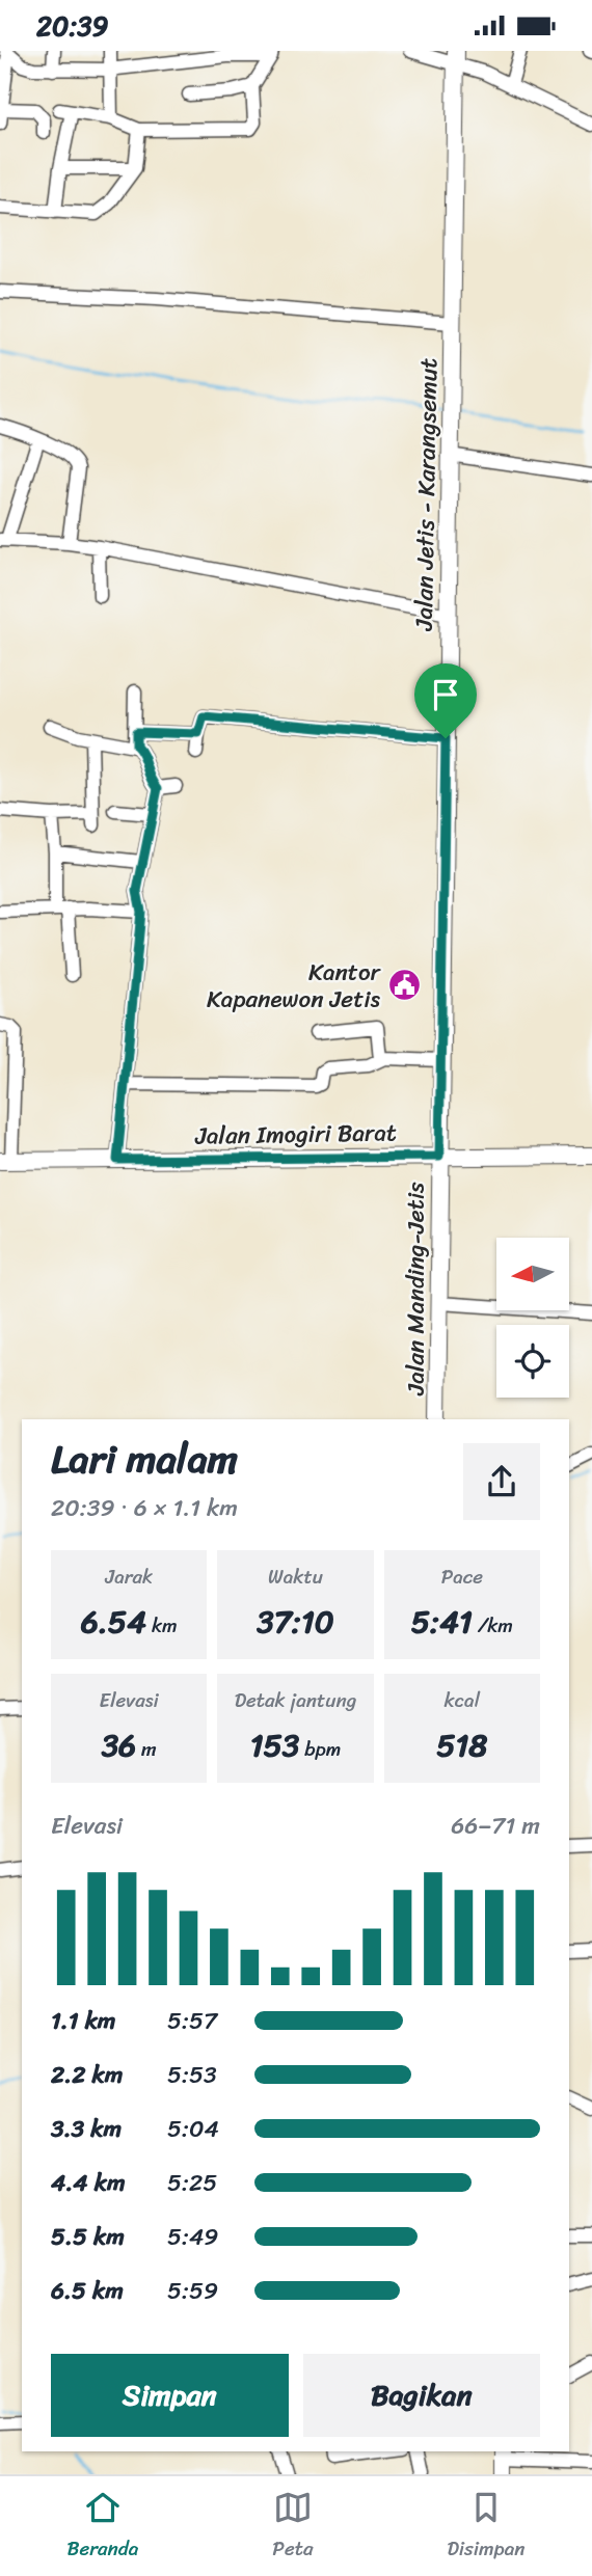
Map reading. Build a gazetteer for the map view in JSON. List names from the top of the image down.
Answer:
{
  "streets": {
    "main road": ["Jalan Jetis - Karangsemut", "Jalan Imogiri Barat", "Jalan Manding-Jetis"]
  },
  "crossings": [
    ["Jalan Jetis - Karangsemut", "Jalan Imogiri Barat"],
    ["Jalan Jetis - Karangsemut", "Jalan Manding-Jetis"],
    ["Jalan Imogiri Barat", "Jalan Manding-Jetis"]
  ],
  "places": {
    "public building": ["Kantor Kapanewon Jetis"]
  },
  "north": "left",
  "page": {
    "status": "20:39",
    "heading": ["Lari malam", "20:39 · 6 × 1.1 km"],
    "stats": [
      ["Jarak", "6.54 km"],
      ["Waktu", "37:10"],
      ["Pace", "5:41 /km"],
      ["Elevasi", "36 m"],
      ["Detak jantung", "153 bpm"],
      ["kcal", "518"]
    ],
    "chart": ["Elevasi", "66–71 m"],
    "list": [
      {
        "name": "1.1 km",
        "note": "5:57"
      },
      {
        "name": "2.2 km",
        "note": "5:53"
      },
      {
        "name": "3.3 km",
        "note": "5:04"
      },
      {
        "name": "4.4 km",
        "note": "5:25"
      },
      {
        "name": "5.5 km",
        "note": "5:49"
      },
      {
        "name": "6.5 km",
        "note": "5:59"
      }
    ],
    "buttons": ["Simpan", "Bagikan"],
    "tabs": ["Beranda", "Peta", "Disimpan"]
  }
}
